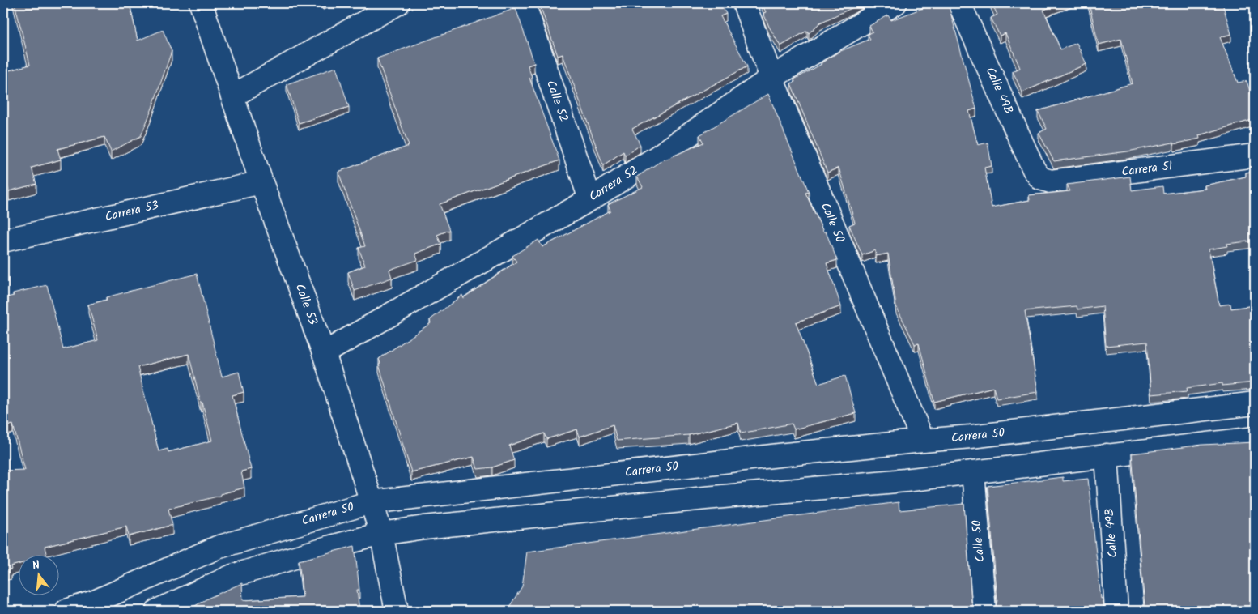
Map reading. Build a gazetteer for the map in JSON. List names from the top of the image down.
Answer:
{
  "streets": {
    "street": [
      "Calle 49B",
      "Calle 52",
      "Carrera 51",
      "Carrera 52",
      "Carrera 53",
      "Calle 50",
      "Calle 53",
      "Carrera 50"
    ]
  },
  "crossings": [
    ["Calle 49B", "Carrera 51"],
    ["Calle 52", "Carrera 52"],
    ["Carrera 52", "Calle 50"],
    ["Carrera 52", "Calle 53"],
    ["Carrera 53", "Calle 53"],
    ["Calle 50", "Carrera 50"],
    ["Calle 53", "Carrera 50"]
  ],
  "north": "top"
}
